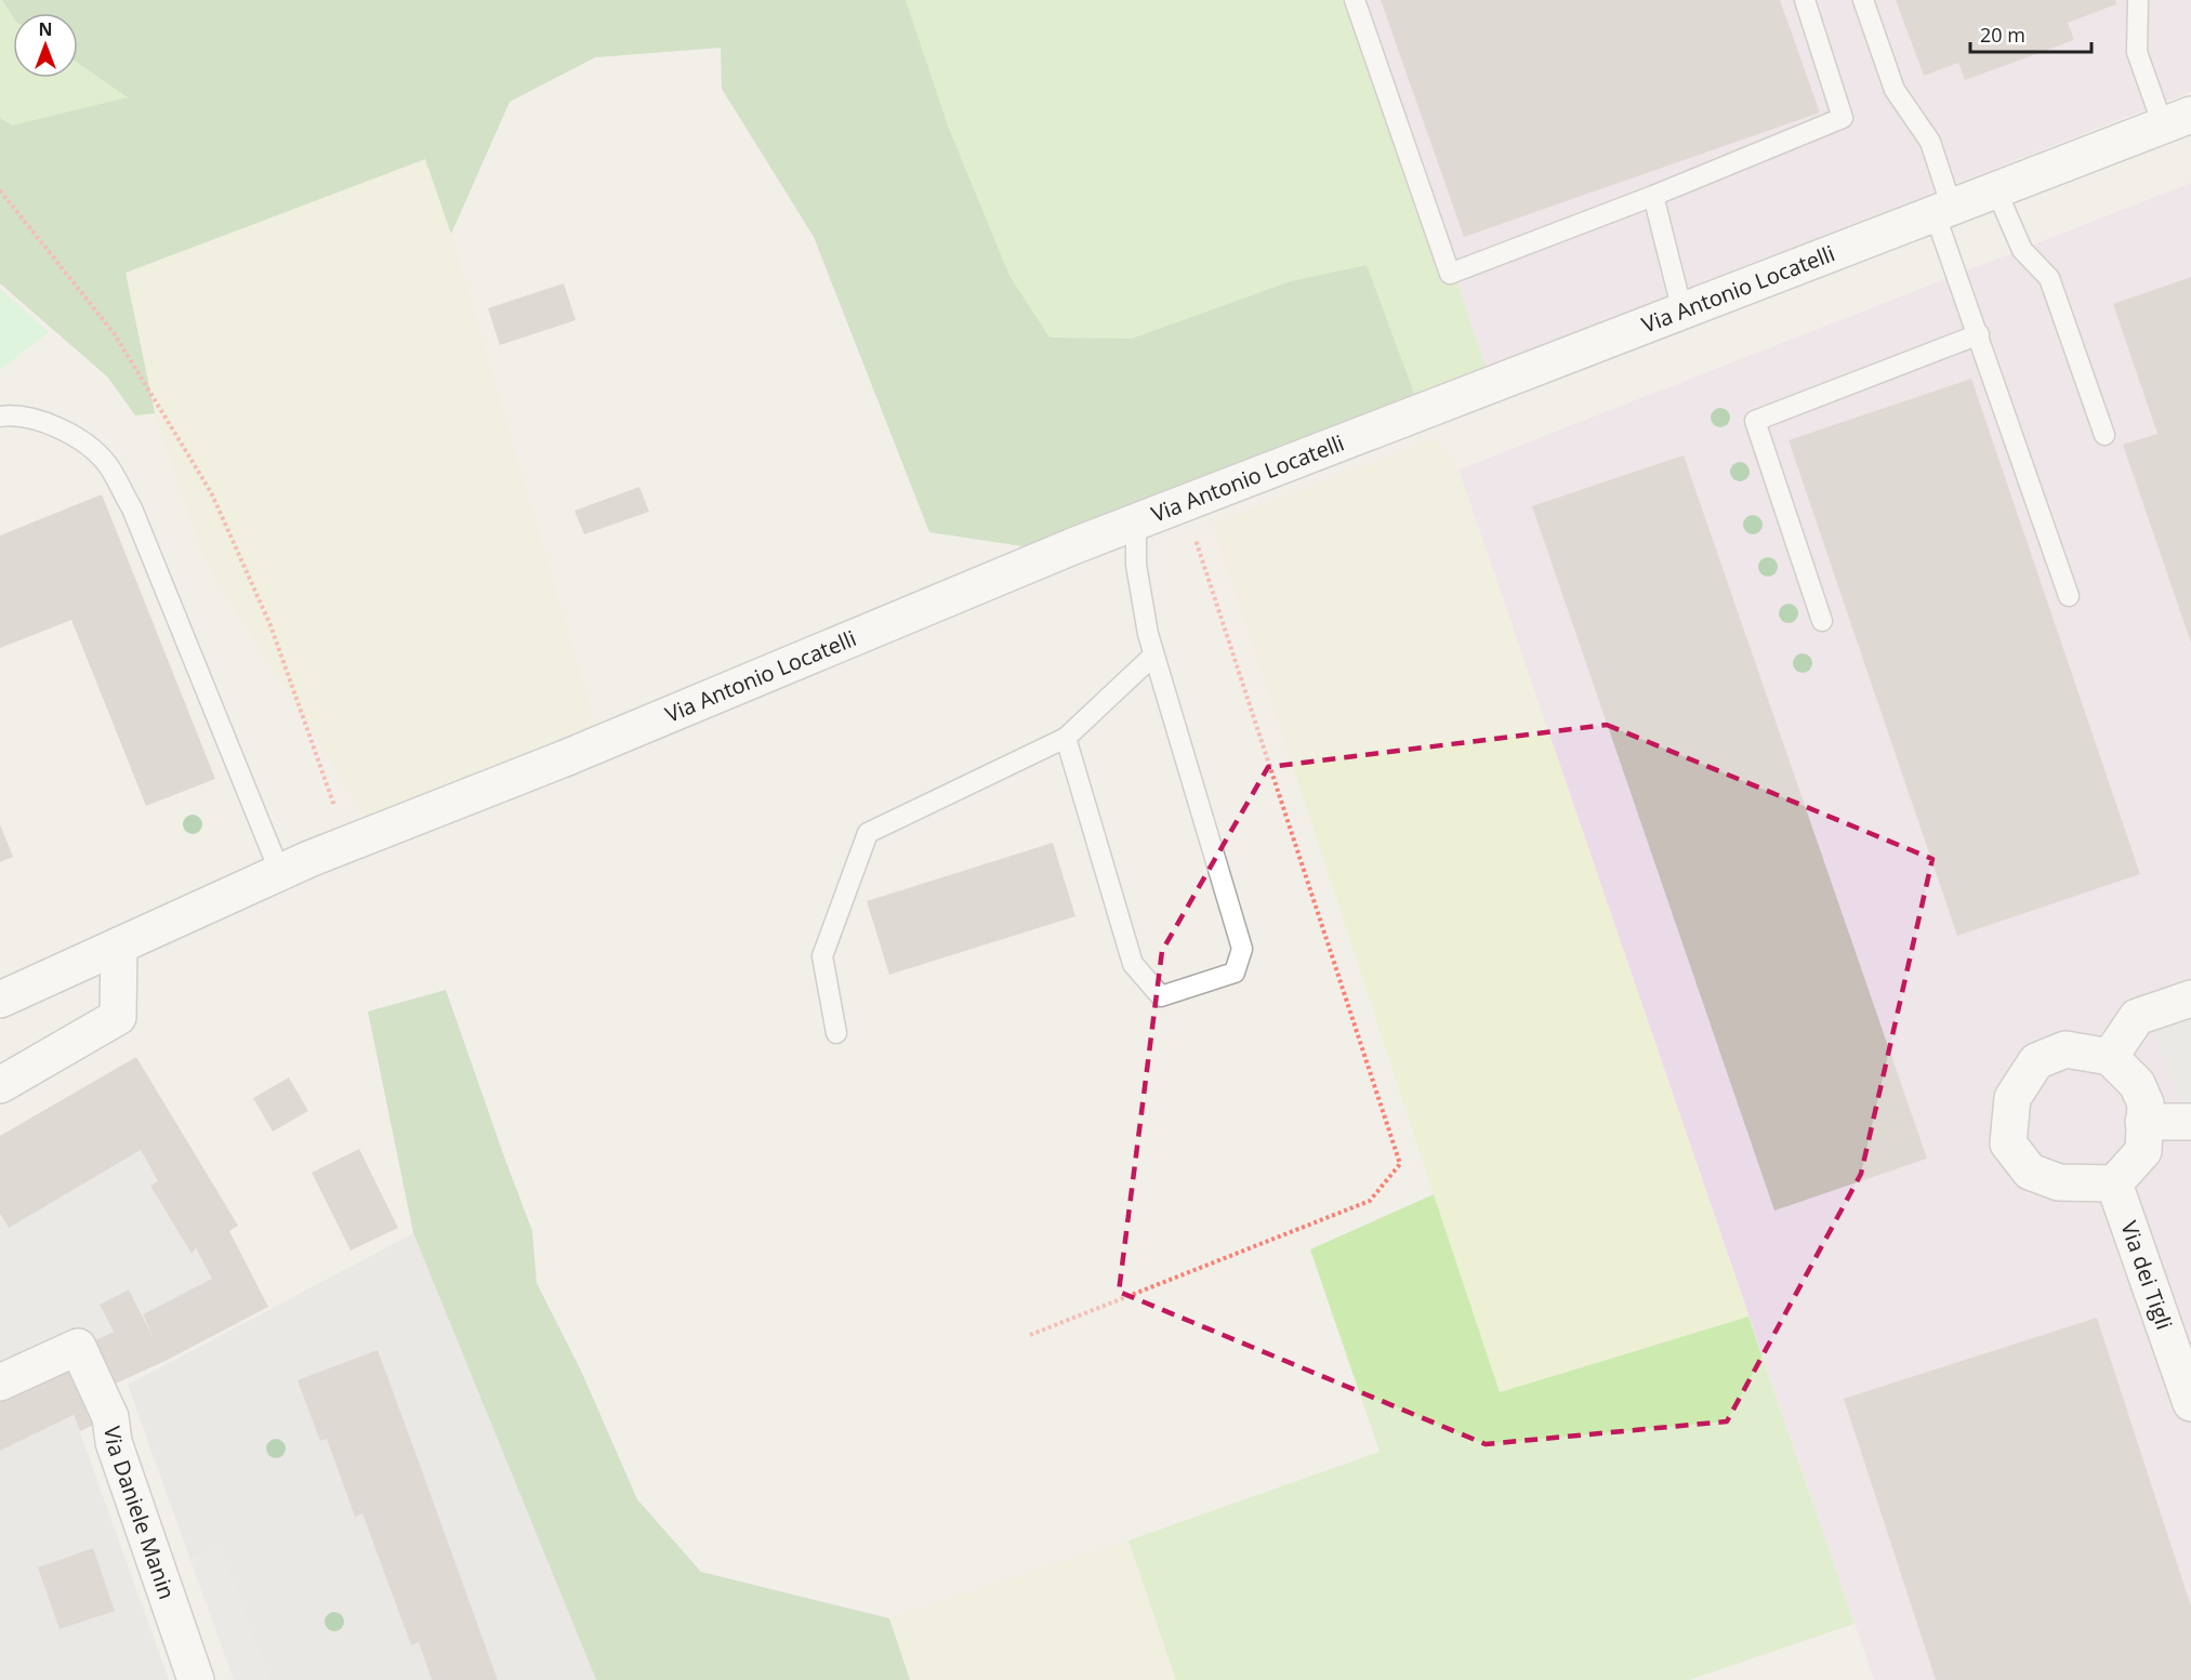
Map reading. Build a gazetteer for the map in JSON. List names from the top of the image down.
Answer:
{
  "streets": {
    "street": ["Via Antonio Locatelli", "Via dei Tigli", "Via Daniele Manin"]
  },
  "scale_bar": "20 m",
  "north": "top"
}
